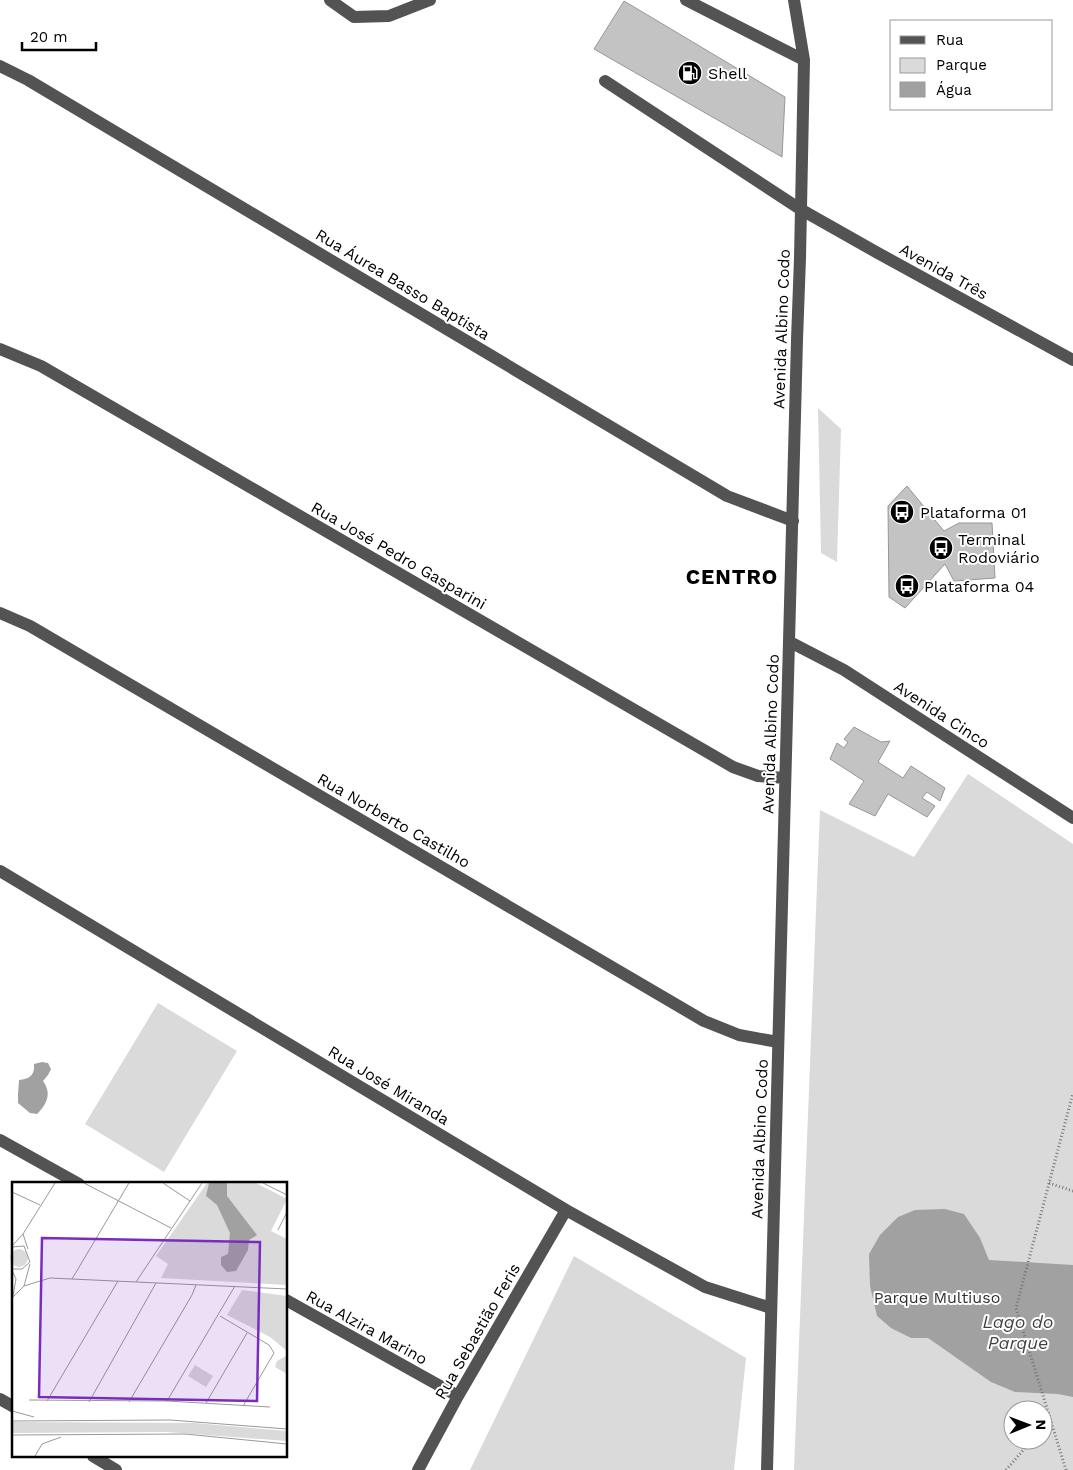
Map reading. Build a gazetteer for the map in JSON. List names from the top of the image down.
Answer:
{
  "streets": {
    "street": [
      "Avenida Três",
      "Rua Áurea Basso Baptista",
      "Avenida Albino Codo",
      "Rua José Pedro Gasparini",
      "Avenida Cinco",
      "Rua Norberto Castilho",
      "Rua José Miranda",
      "Rua Alzira Marino",
      "Rua Sebastião Feris"
    ]
  },
  "crossings": [
    ["Avenida Três", "Avenida Albino Codo"],
    ["Rua Áurea Basso Baptista", "Avenida Albino Codo"],
    ["Avenida Albino Codo", "Rua José Pedro Gasparini"],
    ["Avenida Albino Codo", "Avenida Cinco"],
    ["Avenida Albino Codo", "Rua Norberto Castilho"],
    ["Avenida Albino Codo", "Rua José Miranda"],
    ["Rua José Miranda", "Rua Sebastião Feris"],
    ["Rua Alzira Marino", "Rua Sebastião Feris"]
  ],
  "districts": ["CENTRO"],
  "water": ["Lago do Parque"],
  "parks": ["Parque Multiuso"],
  "places": {
    "fuel station": ["Shell"],
    "bus stop": ["Plataforma 01", "Terminal Rodoviário", "Plataforma 04"]
  },
  "legend": ["Rua", "Parque", "Água"],
  "scale_bar": "20 m",
  "north": "right"
}
